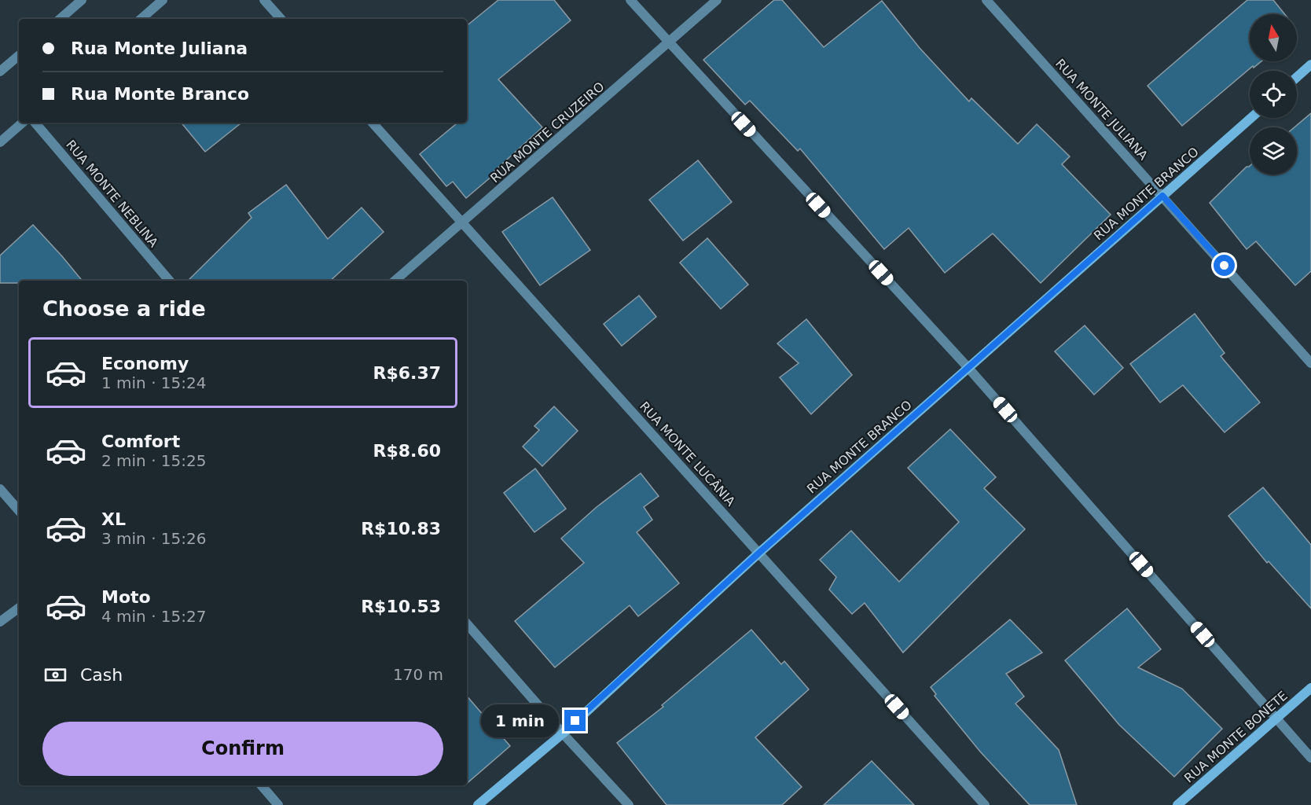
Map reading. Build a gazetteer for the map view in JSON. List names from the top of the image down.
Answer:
{
  "streets": {
    "street": [
      "RUA MONTE JULIANA",
      "RUA MONTE CRUZEIRO",
      "RUA MONTE NEBLINA",
      "RUA MONTE BRANCO",
      "RUA MONTE LUCÂNIA",
      "RUA MONTE BONETE"
    ]
  },
  "crossings": [
    ["RUA MONTE JULIANA", "RUA MONTE BRANCO"],
    ["RUA MONTE CRUZEIRO", "RUA MONTE LUCÂNIA"],
    ["RUA MONTE BRANCO", "RUA MONTE LUCÂNIA"]
  ],
  "north": "top",
  "page": {
    "banner": ["Rua Monte Juliana", "Rua Monte Branco"],
    "heading": "Choose a ride",
    "list": [
      {
        "name": "Economy",
        "note": "1 min · 15:24",
        "value": "R$6.37"
      },
      {
        "name": "Comfort",
        "note": "2 min · 15:25",
        "value": "R$8.60"
      },
      {
        "name": "XL",
        "note": "3 min · 15:26",
        "value": "R$10.83"
      },
      {
        "name": "Moto",
        "note": "4 min · 15:27",
        "value": "R$10.53"
      }
    ],
    "pay": ["Cash", "170 m"],
    "bubble": "1 min",
    "buttons": "Confirm"
  }
}
